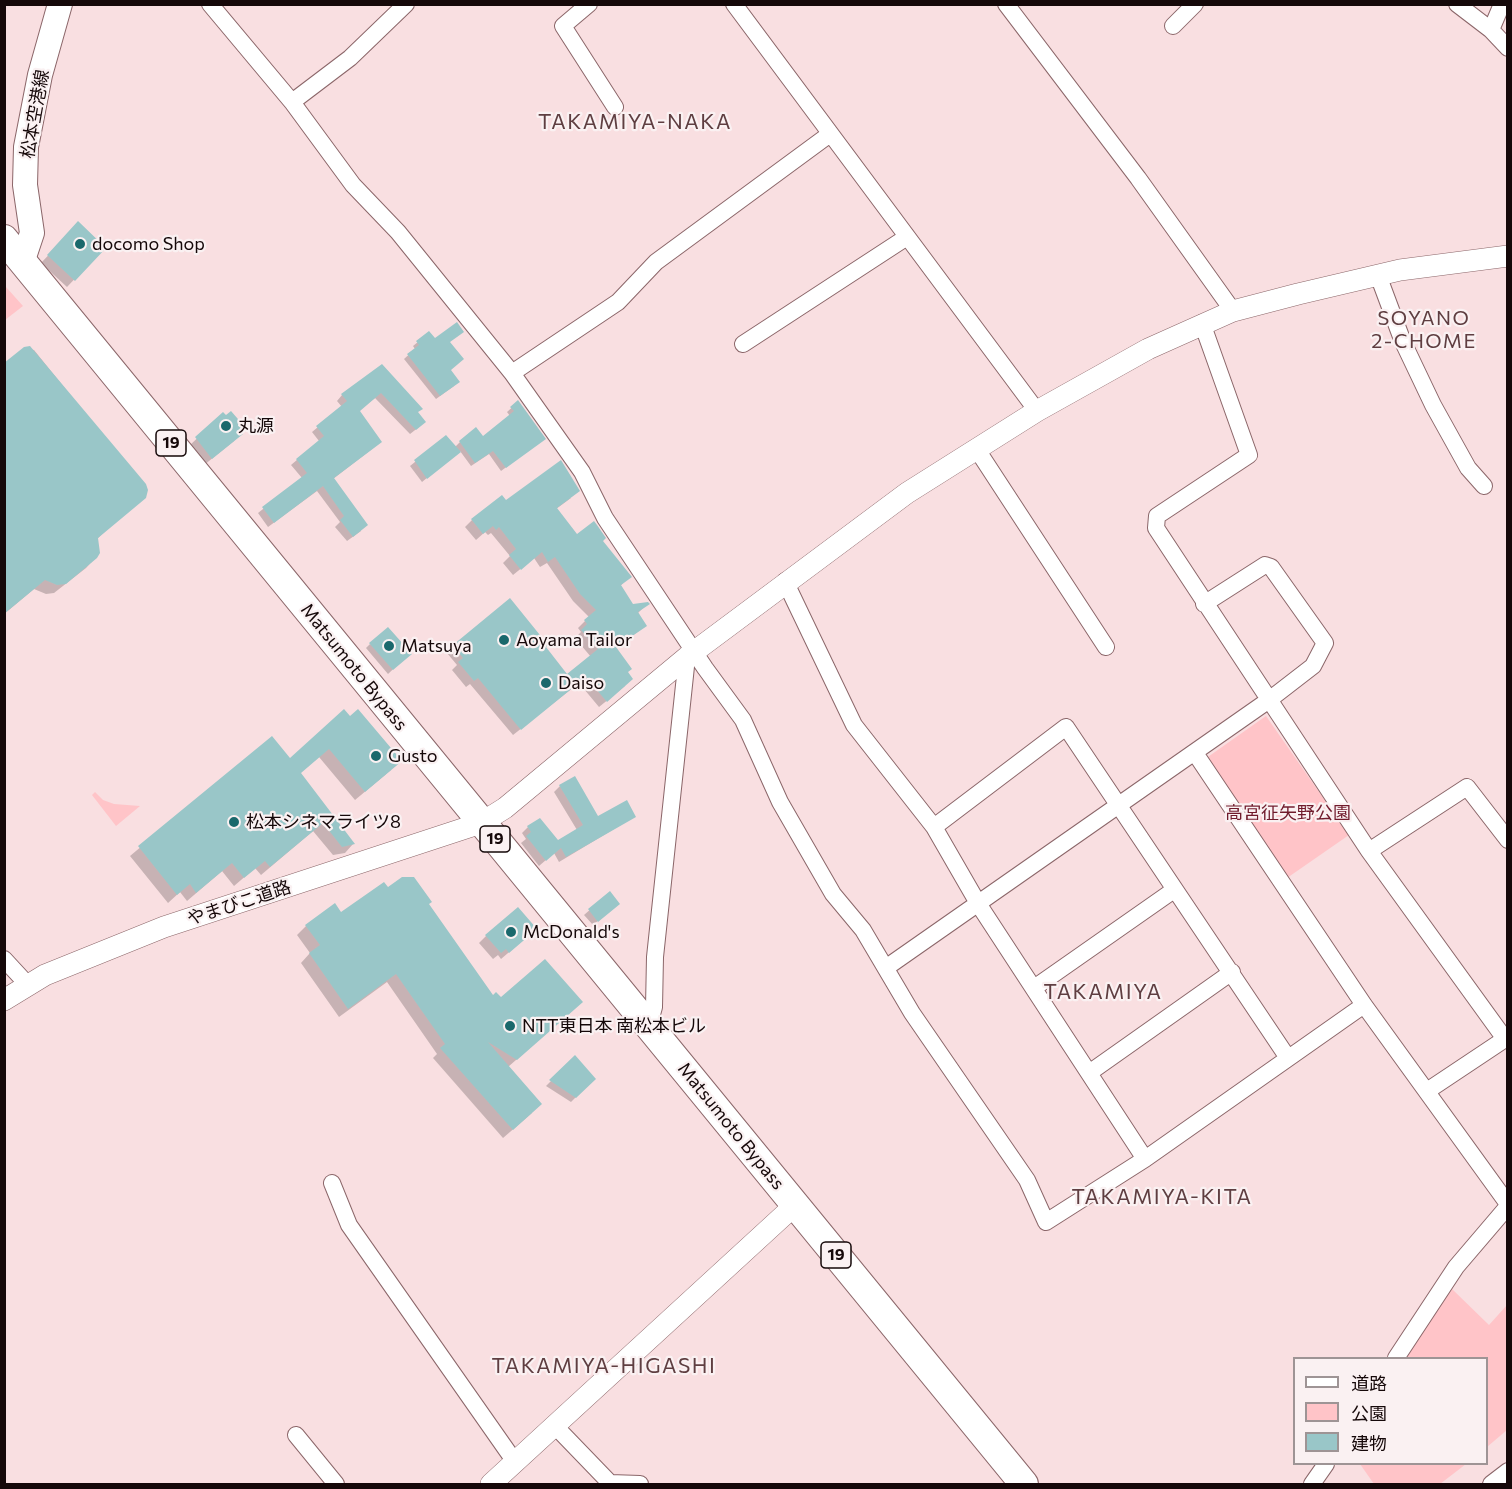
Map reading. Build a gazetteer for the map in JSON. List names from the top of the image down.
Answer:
{
  "streets": {
    "highway": ["19", "Matsumoto Bypass"],
    "main road": ["松本空港線"],
    "street": ["やまびこ道路"]
  },
  "crossings": [
    ["松本空港線", "Matsumoto Bypass"],
    ["Matsumoto Bypass", "やまびこ道路"]
  ],
  "districts": [
    "TAKAMIYA-NAKA",
    "SOYANO 2-CHOME",
    "TAKAMIYA",
    "TAKAMIYA-KITA",
    "TAKAMIYA-HIGASHI"
  ],
  "parks": ["高宮征矢野公園"],
  "places": [
    "docomo Shop",
    "丸源",
    "Aoyama Tailor",
    "Matsuya",
    "Daiso",
    "Gusto",
    "松本シネマライツ8",
    "McDonald's",
    "NTT東日本 南松本ビル"
  ],
  "legend": ["道路", "公園", "建物"]
}
